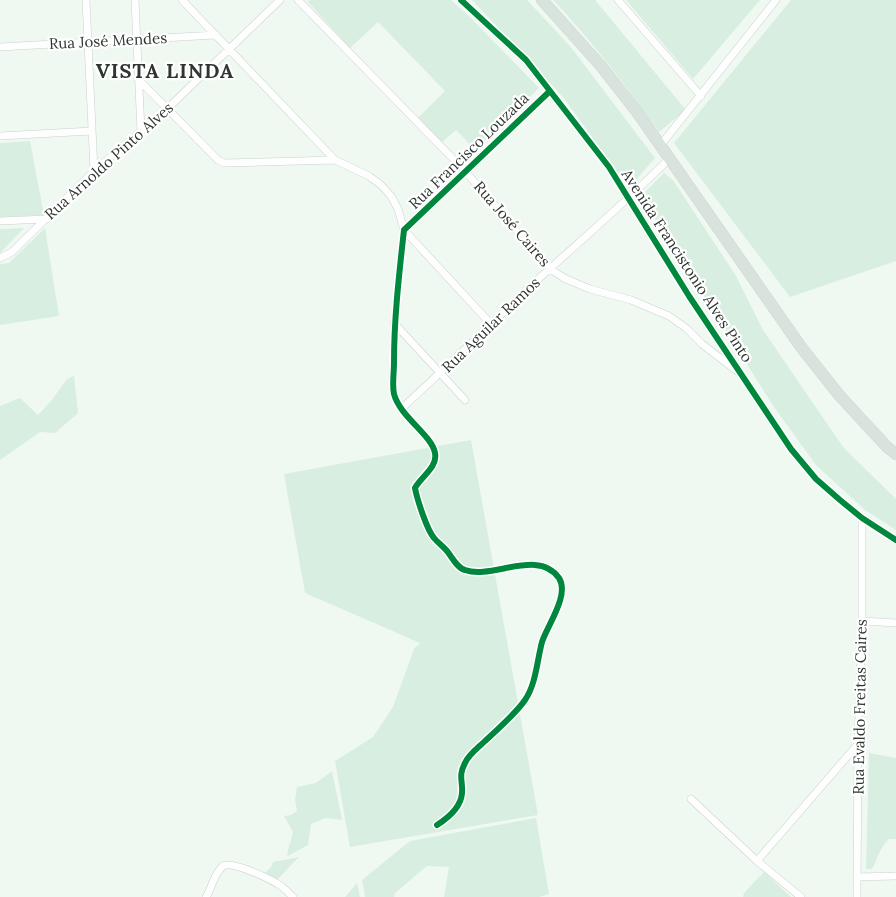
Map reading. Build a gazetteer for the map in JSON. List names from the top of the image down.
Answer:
{
  "streets": {
    "street": [
      "Rua José Mendes",
      "Rua Francisco Louzada",
      "Rua Arnoldo Pinto Alves",
      "Rua José Caires",
      "Avenida Francistonio Alves Pinto",
      "Rua Aguilar Ramos",
      "Rua Evaldo Freitas Caires"
    ]
  },
  "crossings": [
    ["Rua Francisco Louzada", "Rua José Caires"],
    ["Rua Francisco Louzada", "Avenida Francistonio Alves Pinto"],
    ["Rua José Caires", "Avenida Francistonio Alves Pinto"],
    ["Rua José Caires", "Rua Aguilar Ramos"],
    ["Avenida Francistonio Alves Pinto", "Rua Aguilar Ramos"],
    ["Avenida Francistonio Alves Pinto", "Rua Evaldo Freitas Caires"]
  ],
  "districts": ["VISTA LINDA"]
}
